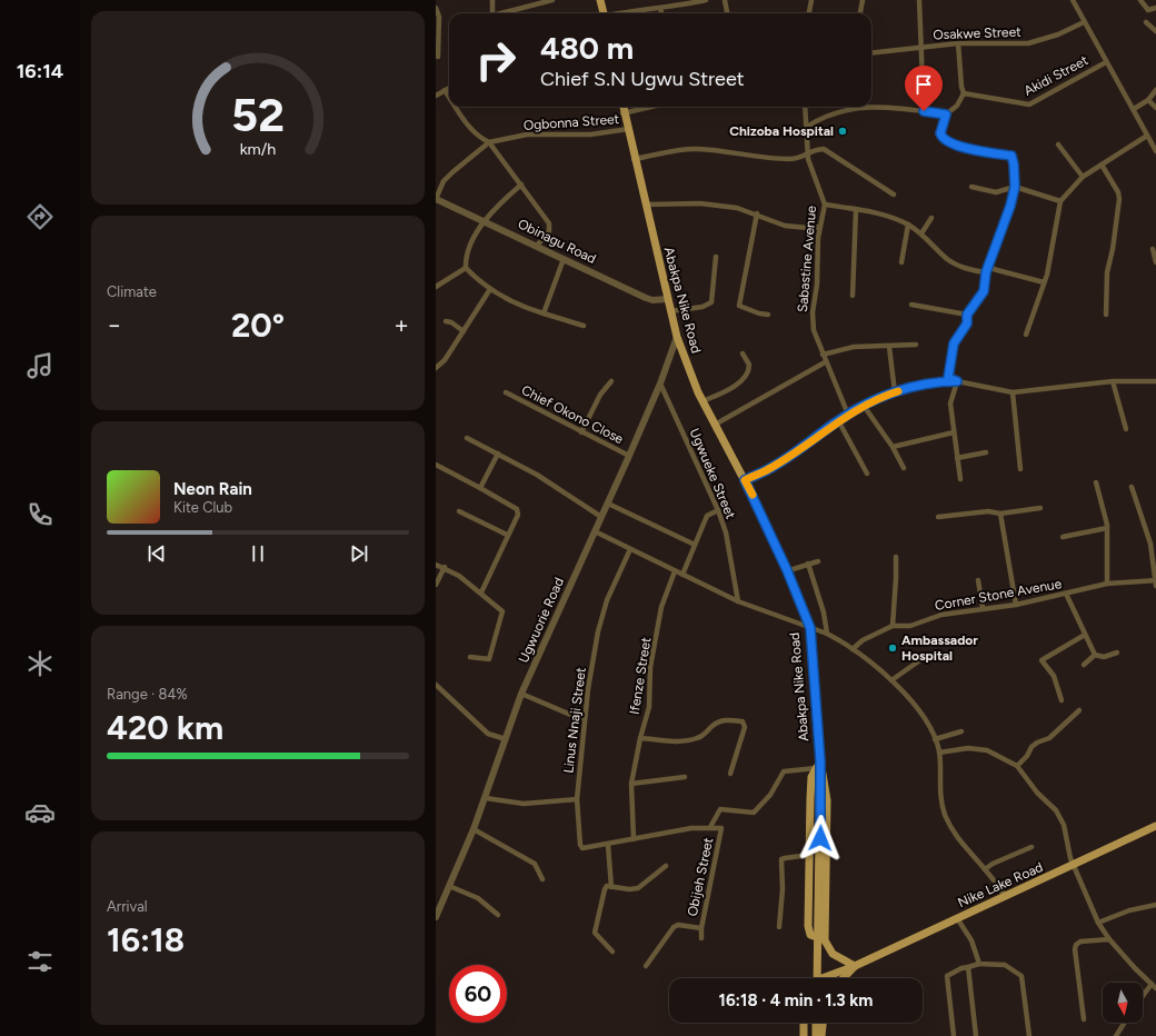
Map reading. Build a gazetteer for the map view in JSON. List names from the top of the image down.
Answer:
{
  "streets": {
    "main road": ["Abakpa Nike Road", "Nike Lake Road"],
    "street": [
      "Osakwe Street",
      "Akidi Street",
      "Ogbonna Street",
      "Obinagu Road",
      "Sabastine Avenue",
      "Chief Okono Close",
      "Ugwueke Street",
      "Corner Stone Avenue",
      "Ugwuorie Road",
      "Ifenze Street",
      "Linus Nnaji Street",
      "Obijeh Street"
    ]
  },
  "crossings": [
    ["Ogbonna Street", "Obinagu Road"],
    ["Ogbonna Street", "Abakpa Nike Road"],
    ["Obinagu Road", "Abakpa Nike Road"],
    ["Abakpa Nike Road", "Ugwuorie Road"],
    ["Chief Okono Close", "Ugwuorie Road"],
    ["Ugwueke Street", "Ugwuorie Road"],
    ["Ifenze Street", "Linus Nnaji Street"],
    ["Ifenze Street", "Obijeh Street"],
    ["Linus Nnaji Street", "Obijeh Street"]
  ],
  "places": ["Chizoba Hospital", "Ambassador Hospital"],
  "north": "bottom",
  "page": {
    "tabs": "16:14",
    "turn": ["480 m", "Chief S.N Ugwu Street"],
    "tile": [
      "Climate",
      ["Range · 84%", "420 km"],
      ["Arrival", "16:18"]
    ],
    "heat": ["−", "20°", "+"],
    "song": ["Neon Rain", "Kite Club"],
    "limit": "60",
    "trip": "16:18 · 4 min · 1.3 km",
    "gauge": ["52", "km/h"]
  }
}
